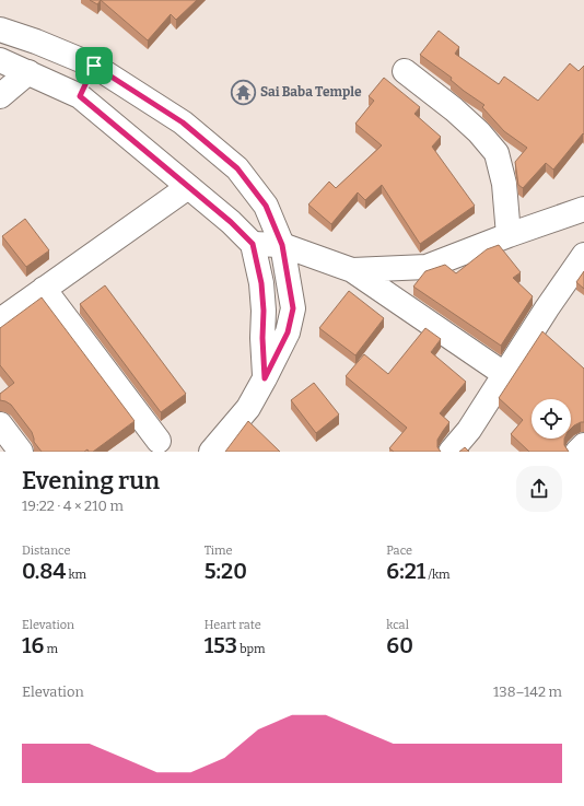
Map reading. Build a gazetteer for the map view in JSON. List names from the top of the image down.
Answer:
{
  "places": {
    "temple": ["Sai Baba Temple"]
  },
  "page": {
    "heading": ["Evening run", "19:22 · 4 × 210 m"],
    "stats": [
      ["Distance", "0.84 km"],
      ["Time", "5:20"],
      ["Pace", "6:21 /km"],
      ["Elevation", "16 m"],
      ["Heart rate", "153 bpm"],
      ["kcal", "60"]
    ],
    "chart": ["Elevation", "138–142 m"]
  }
}
